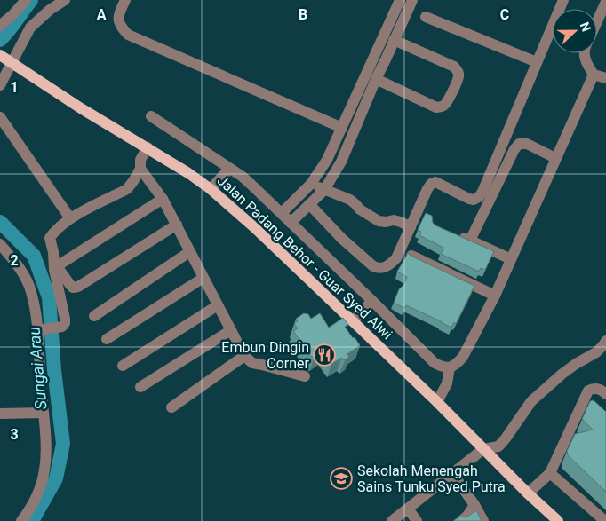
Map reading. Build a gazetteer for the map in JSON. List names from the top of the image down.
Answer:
{
  "streets": {
    "main road": ["Jalan Padang Behor - Guar Syed Alwi"]
  },
  "water": ["Sungai Arau"],
  "places": {
    "restaurant": ["Embun Dingin Corner"],
    "school or university": ["Sekolah Menengah Sains Tunku Syed Putra"]
  },
  "north": "right",
  "grid": {
    "columns": ["A", "B", "C"],
    "rows": ["1", "2", "3"]
  }
}
